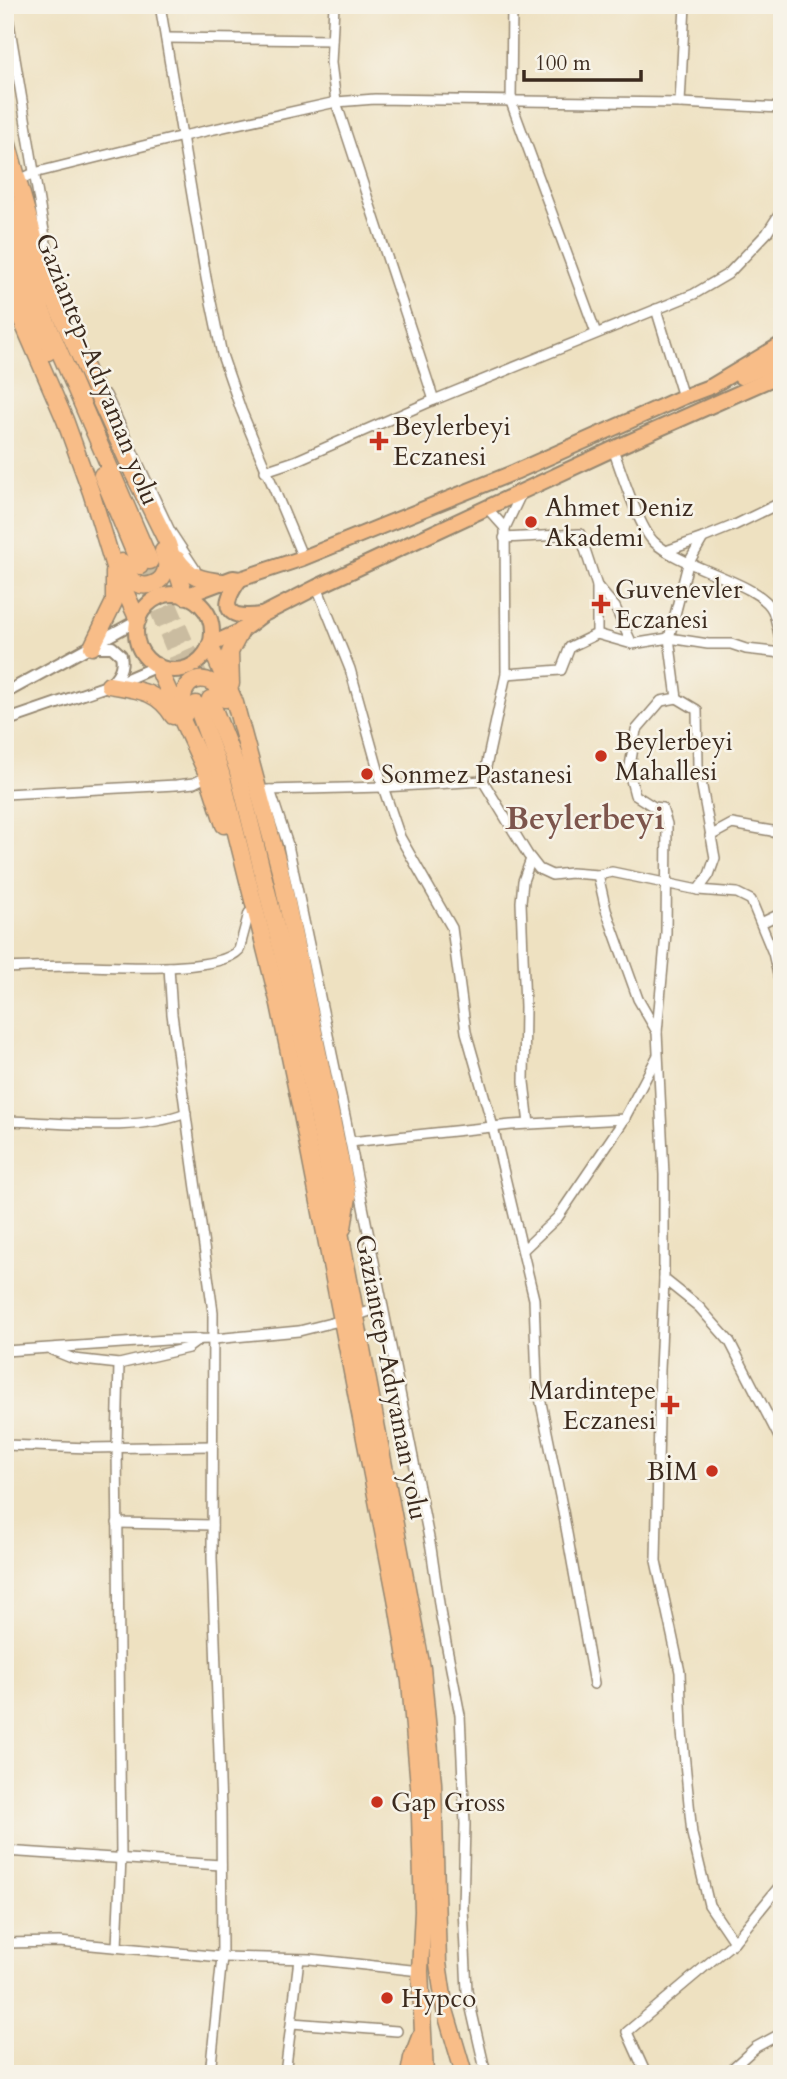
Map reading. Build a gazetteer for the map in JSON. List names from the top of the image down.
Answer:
{
  "streets": {
    "highway": ["Gaziantep-Adıyaman yolu"]
  },
  "districts": ["Beylerbeyi"],
  "places": {
    "health": ["Beylerbeyi Eczanesi", "Guvenevler Eczanesi", "Mardintepe Eczanesi"],
    "other": [
      "Ahmet Deniz Akademi",
      "Beylerbeyi Mahallesi",
      "Sonmez Pastanesi",
      "BİM",
      "Gap Gross",
      "Hypco"
    ]
  },
  "scale_bar": "100 m"
}
